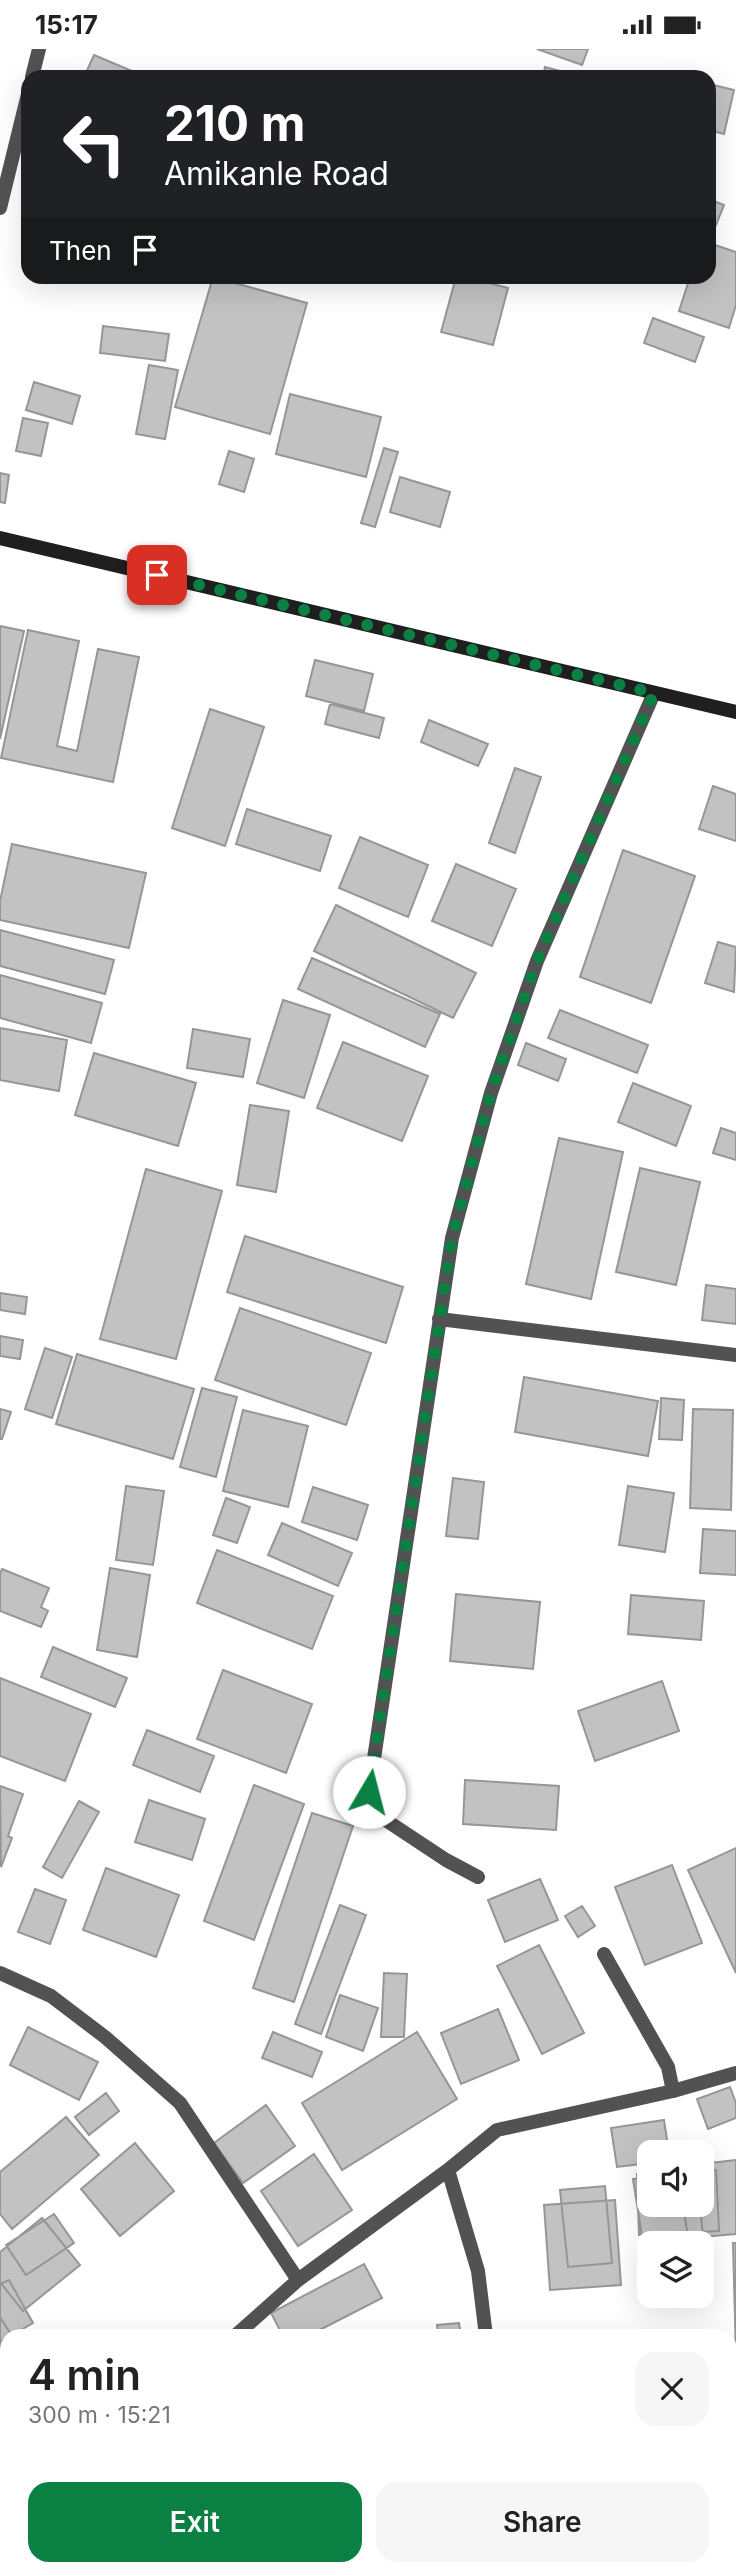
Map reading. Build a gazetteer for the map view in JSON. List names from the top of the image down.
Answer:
{
  "page": {
    "status": "15:17",
    "turn": ["210 m", "Amikanle Road"],
    "then": "Then",
    "heading": ["4 min", "300 m · 15:21"],
    "buttons": ["Exit", "Share"]
  }
}
